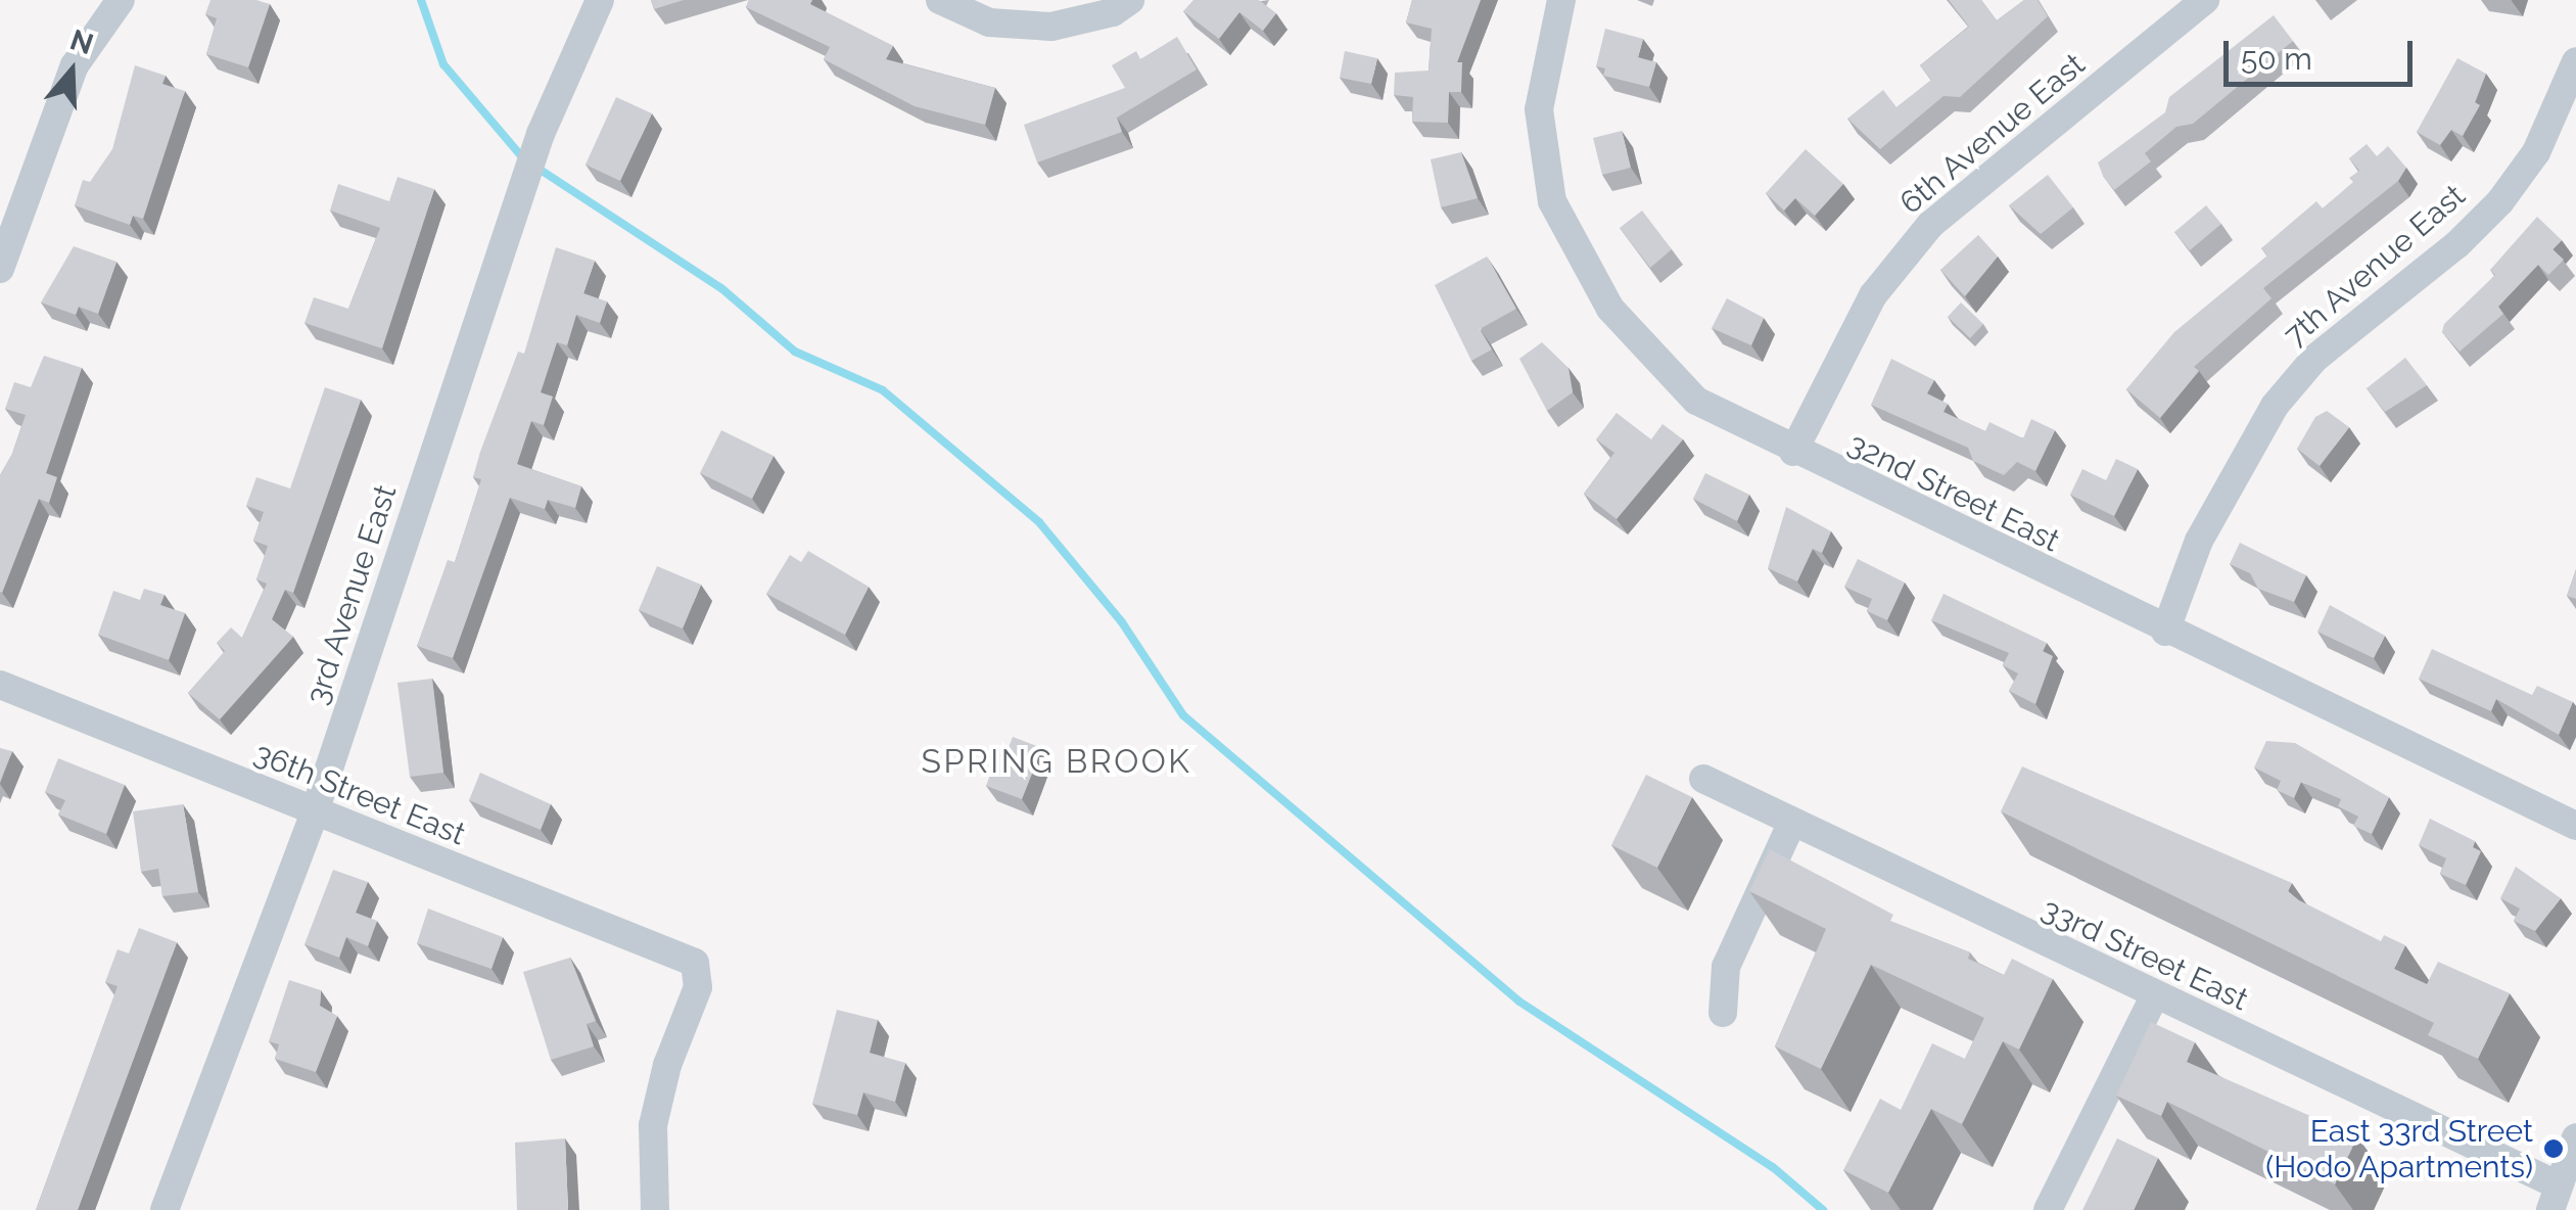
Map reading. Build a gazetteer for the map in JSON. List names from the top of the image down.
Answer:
{
  "streets": {
    "street": [
      "6th Avenue East",
      "7th Avenue East",
      "32nd Street East",
      "3rd Avenue East",
      "36th Street East",
      "33rd Street East"
    ]
  },
  "crossings": [
    ["6th Avenue East", "32nd Street East"],
    ["7th Avenue East", "32nd Street East"],
    ["3rd Avenue East", "36th Street East"]
  ],
  "districts": ["SPRING BROOK"],
  "places": ["East 33rd Street (Hodo Apartments)"],
  "scale_bar": "50 m",
  "north": "top"
}
